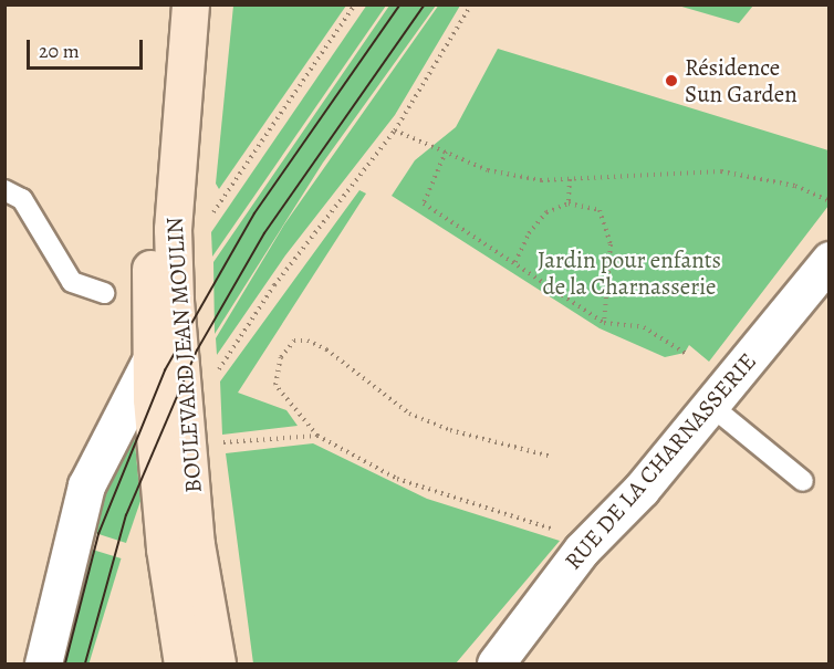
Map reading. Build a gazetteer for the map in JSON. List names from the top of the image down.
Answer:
{
  "streets": {
    "main road": ["BOULEVARD JEAN MOULIN"],
    "street": ["RUE DE LA CHARNASSERIE"]
  },
  "parks": ["Jardin pour enfants de la Charnasserie"],
  "places": ["Résidence Sun Garden"],
  "scale_bar": "20 m"
}
